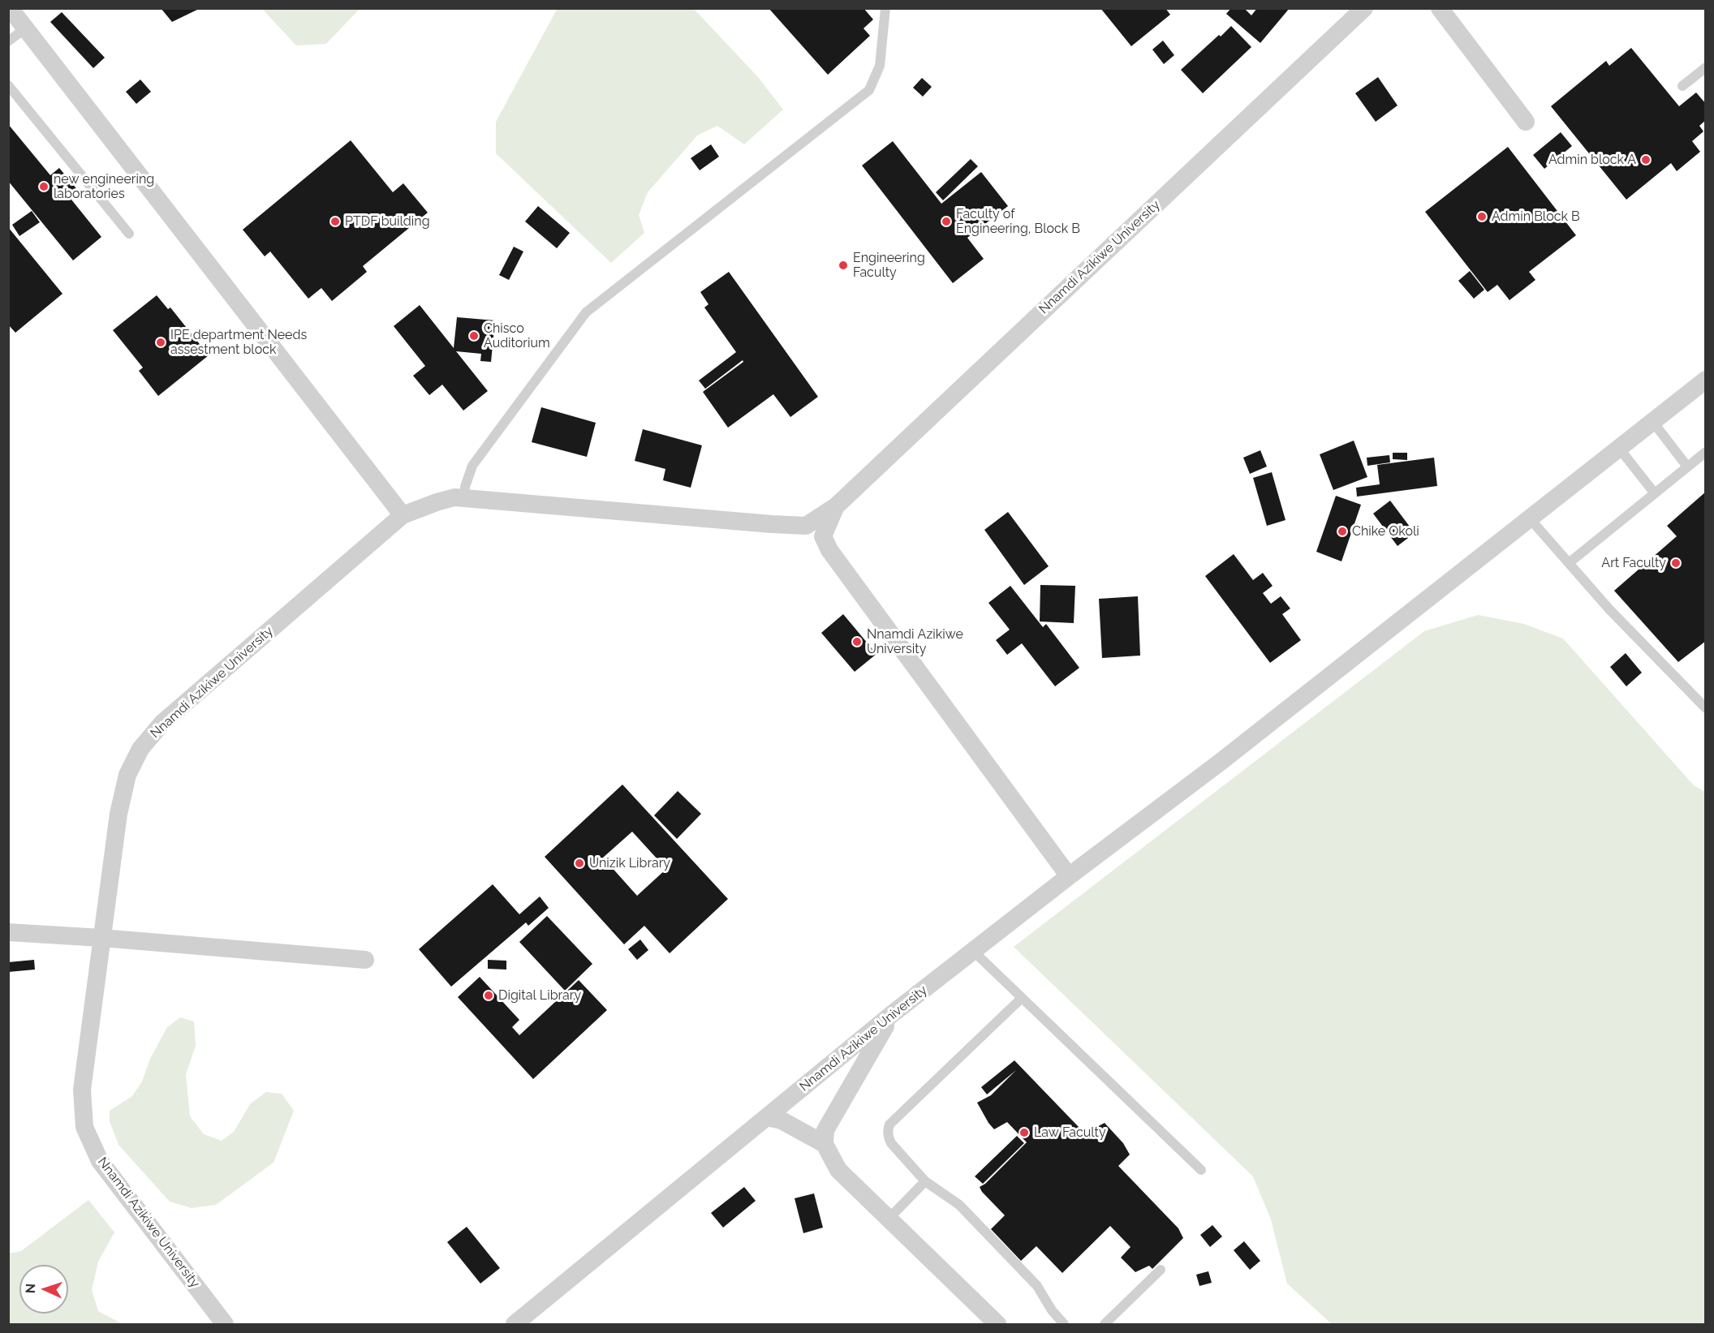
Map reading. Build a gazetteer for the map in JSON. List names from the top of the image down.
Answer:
{
  "streets": {
    "street": ["Nnamdi Azikiwe University"]
  },
  "places": [
    "Admin block A",
    "new engineering laboratories",
    "Admin Block B",
    "PTDF building",
    "Faculty of Engineering, Block B",
    "Engineering Faculty",
    "Chisco Auditorium",
    "IPE department Needs assestment block",
    "Chike Okoli",
    "Art Faculty",
    "Nnamdi Azikiwe University",
    "Unizik Library",
    "Digital Library",
    "Law Faculty"
  ],
  "north": "left"
}
